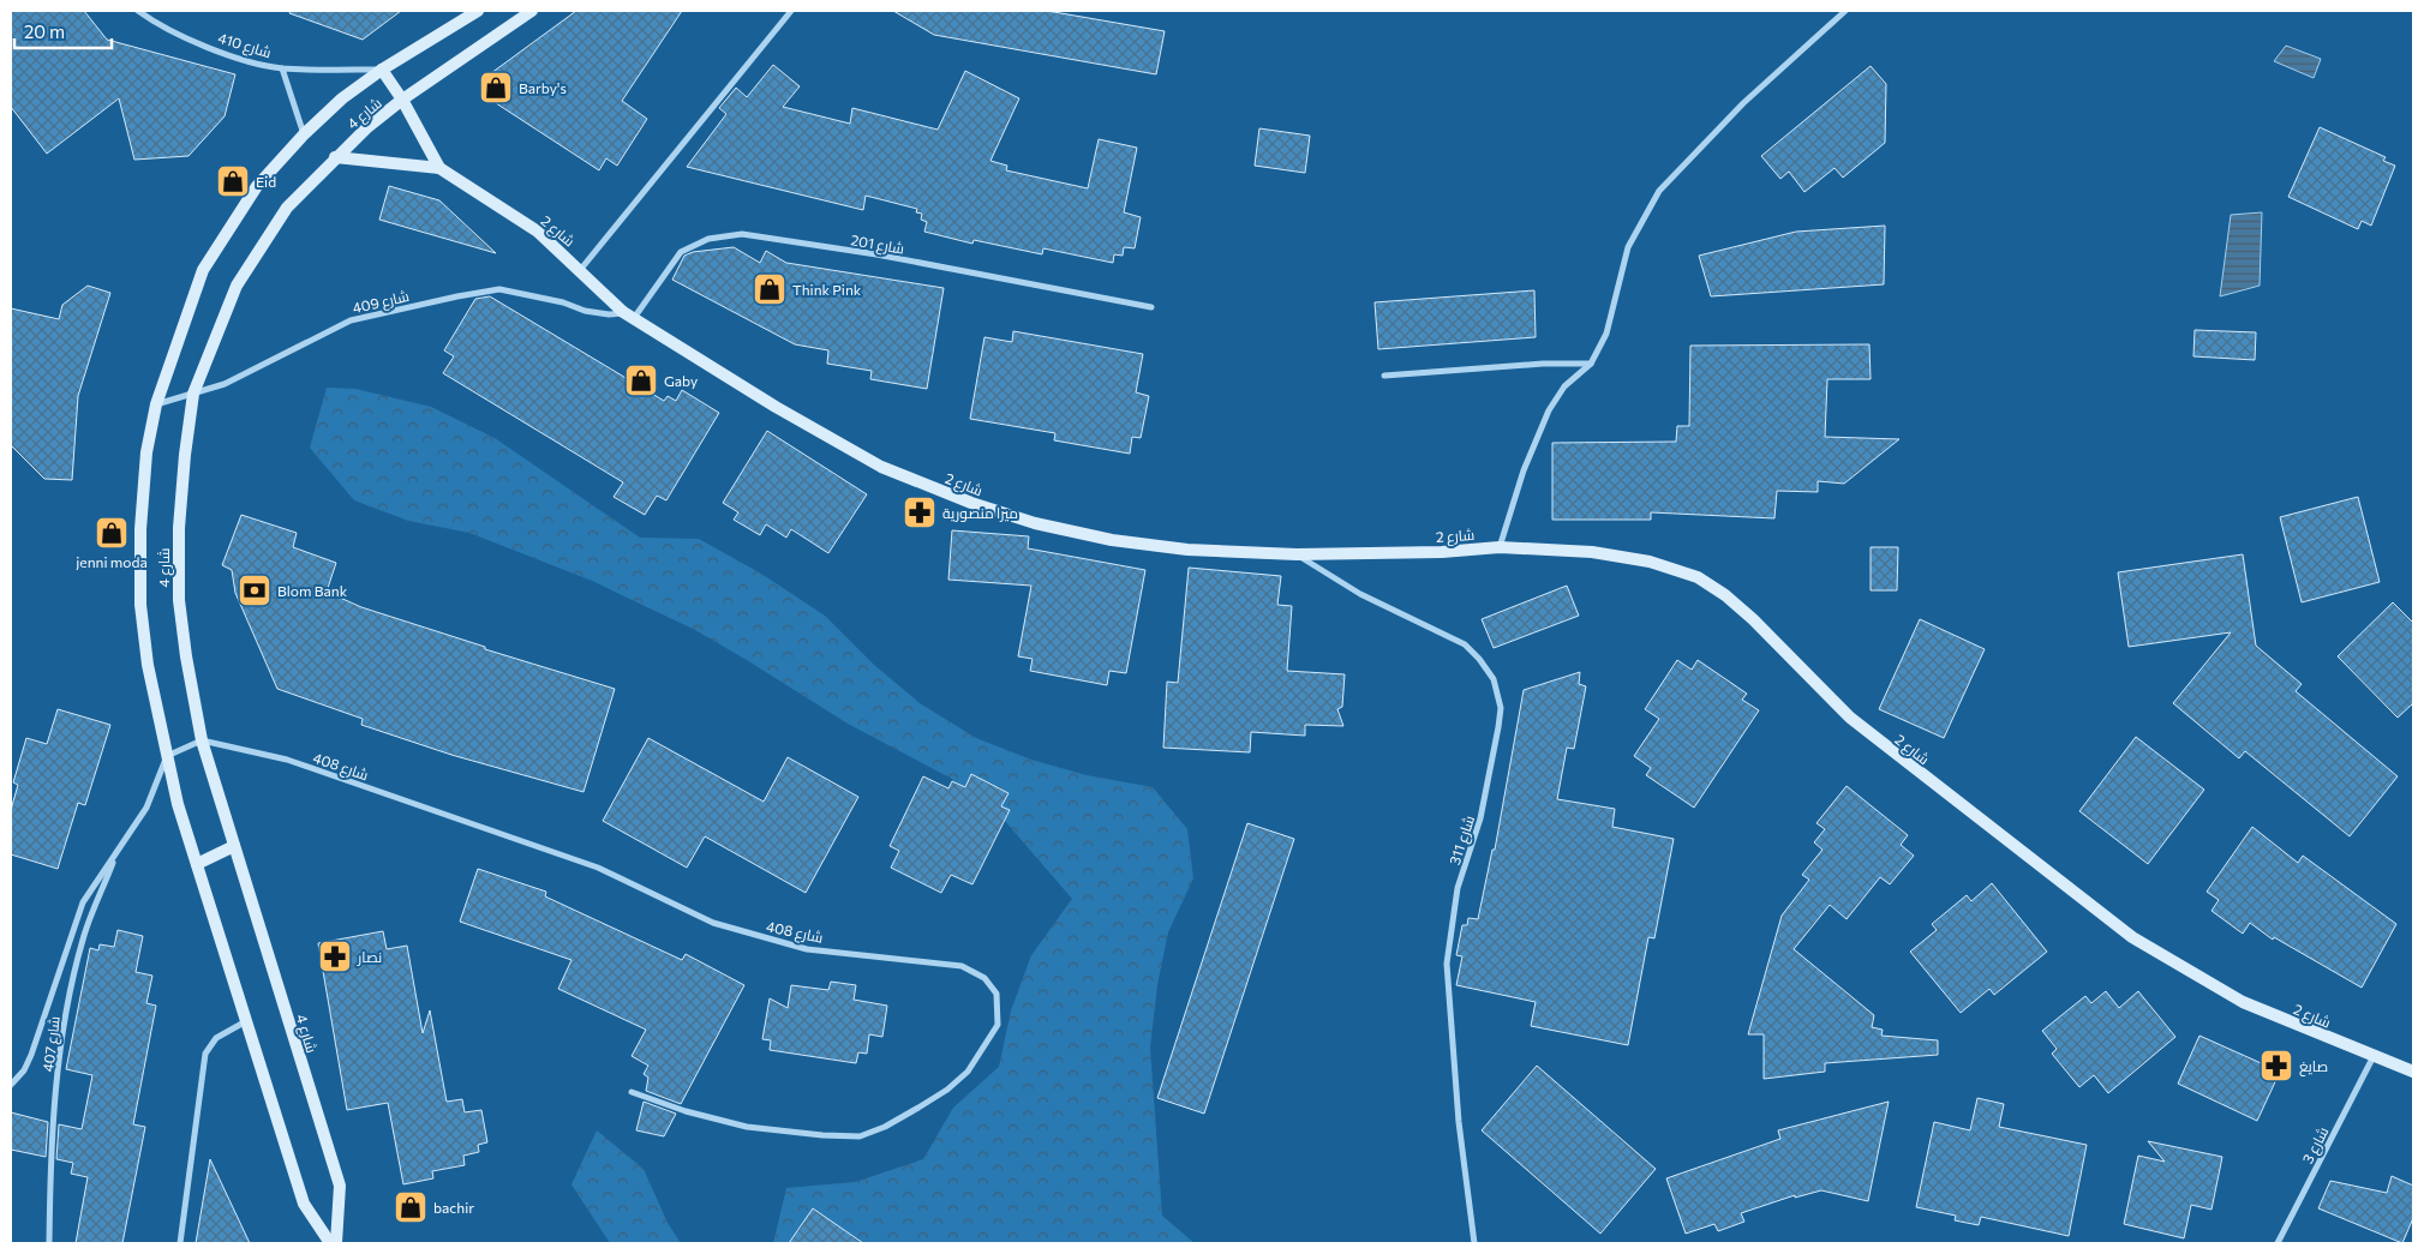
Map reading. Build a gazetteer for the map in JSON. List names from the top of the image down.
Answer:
{
  "streets": {
    "main road": ["شارع 4", "شارع 2"],
    "street": [
      "شارع 410",
      "شارع 201",
      "شارع 409",
      "شارع 408",
      "شارع 311",
      "شارع 407",
      "شارع 3"
    ]
  },
  "crossings": [
    ["شارع 410", "شارع 4"],
    ["شارع 410", "شارع 2"],
    ["شارع 4", "شارع 2"],
    ["شارع 4", "شارع 409"],
    ["شارع 4", "شارع 408"],
    ["شارع 2", "شارع 201"],
    ["شارع 2", "شارع 409"],
    ["شارع 2", "شارع 311"],
    ["شارع 2", "شارع 3"],
    ["شارع 201", "شارع 409"]
  ],
  "places": {
    "shop": [
      "Barby's",
      "Eid",
      "Think Pink",
      "Gaby",
      "jenni moda",
      "bachir"
    ],
    "pharmacy": ["ميرا منصورية", "نصار", "صايغ"],
    "bank": ["Blom Bank"]
  },
  "scale_bar": "20 m"
}
